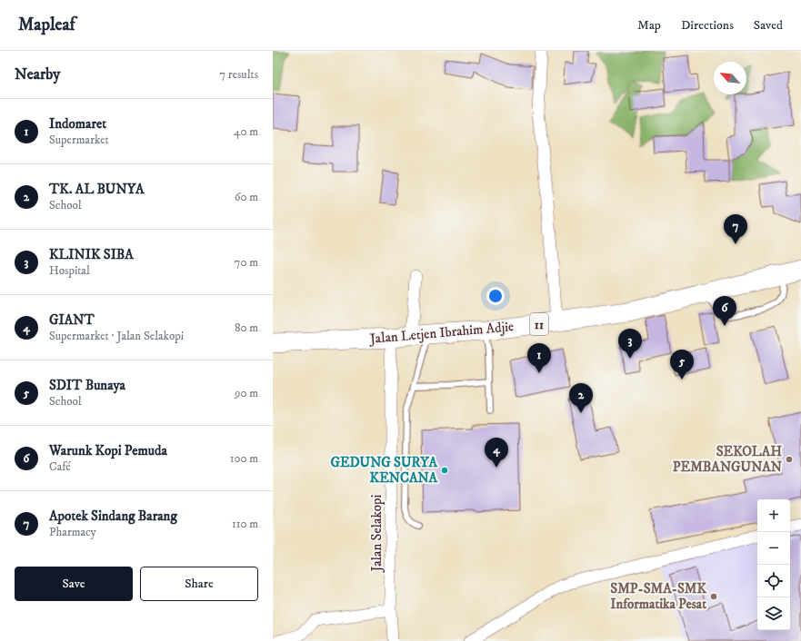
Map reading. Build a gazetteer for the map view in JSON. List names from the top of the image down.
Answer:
{
  "streets": {
    "main road": ["11", "Jalan Letjen Ibrahim Adjie"],
    "street": ["Jalan Selakopi"]
  },
  "crossings": [
    ["Jalan Letjen Ibrahim Adjie", "Jalan Selakopi"]
  ],
  "places": ["SEKOLAH PEMBANGUNAN", "GEDUNG SURYA KENCANA", "SMP-SMA-SMK Informatika Pesat"],
  "north": "top left",
  "page": {
    "header": "Mapleaf",
    "nav": ["Map", "Directions", "Saved"],
    "heading": ["Nearby", "7 results"],
    "list": [
      {
        "mark": "1",
        "name": "Indomaret",
        "note": "Supermarket",
        "value": "40 m"
      },
      {
        "mark": "2",
        "name": "TK. AL BUNYA",
        "note": "School",
        "value": "60 m"
      },
      {
        "mark": "3",
        "name": "KLINIK SIBA",
        "note": "Hospital",
        "value": "70 m"
      },
      {
        "mark": "4",
        "name": "GIANT",
        "note": "Supermarket · Jalan Selakopi",
        "value": "80 m"
      },
      {
        "mark": "5",
        "name": "SDIT Bunaya",
        "note": "School",
        "value": "90 m"
      },
      {
        "mark": "6",
        "name": "Warunk Kopi Pemuda",
        "note": "Café",
        "value": "100 m"
      },
      {
        "mark": "7",
        "name": "Apotek Sindang Barang",
        "note": "Pharmacy",
        "value": "110 m"
      }
    ],
    "pins": [
      "7",
      "6",
      "3",
      "1",
      "5",
      "2",
      "4"
    ],
    "map_buttons": ["+", "−"],
    "buttons": ["Save", "Share"]
  }
}
